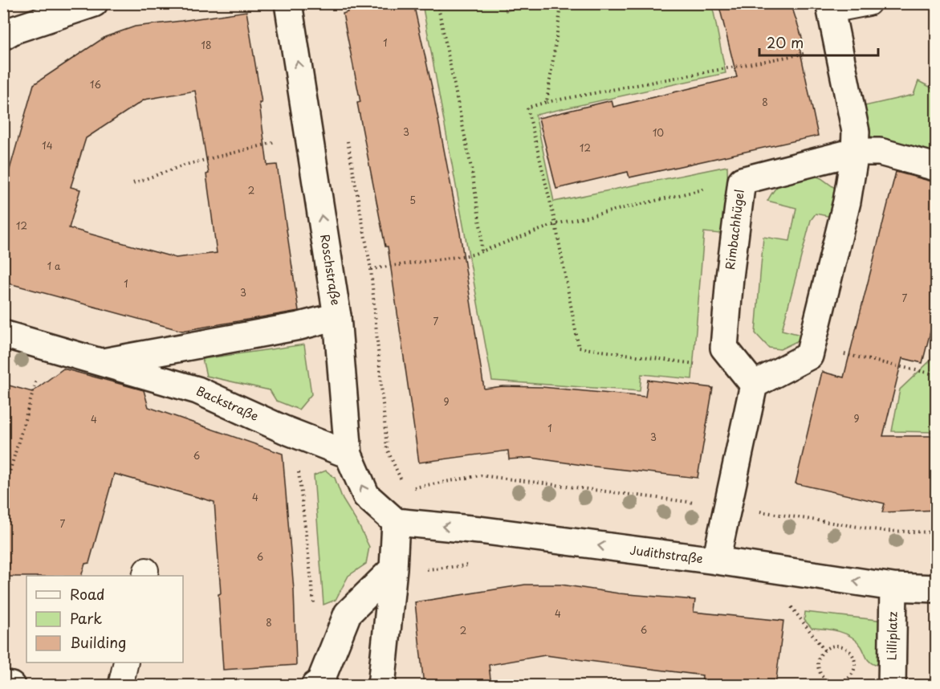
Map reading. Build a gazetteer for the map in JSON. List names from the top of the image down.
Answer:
{
  "streets": {
    "street": [
      "Rimbachhügel",
      "Roschstraße",
      "Backstraße",
      "Judithstraße",
      "Lilliplatz"
    ]
  },
  "crossings": [
    ["Roschstraße", "Backstraße"],
    ["Roschstraße", "Judithstraße"],
    ["Judithstraße", "Lilliplatz"]
  ],
  "one_way": ["Roschstraße", "Judithstraße"],
  "house_numbers": [
    "1",
    "18",
    "16",
    "8",
    "3",
    "10",
    "14",
    "12",
    "2",
    "5",
    "12",
    "1 a",
    "1",
    "3",
    "7",
    "7",
    "9",
    "9",
    "4",
    "1",
    "3",
    "6",
    "4",
    "7",
    "6",
    "4",
    "8",
    "6",
    "2"
  ],
  "legend": ["Road", "Park", "Building"],
  "scale_bar": "20 m"
}
